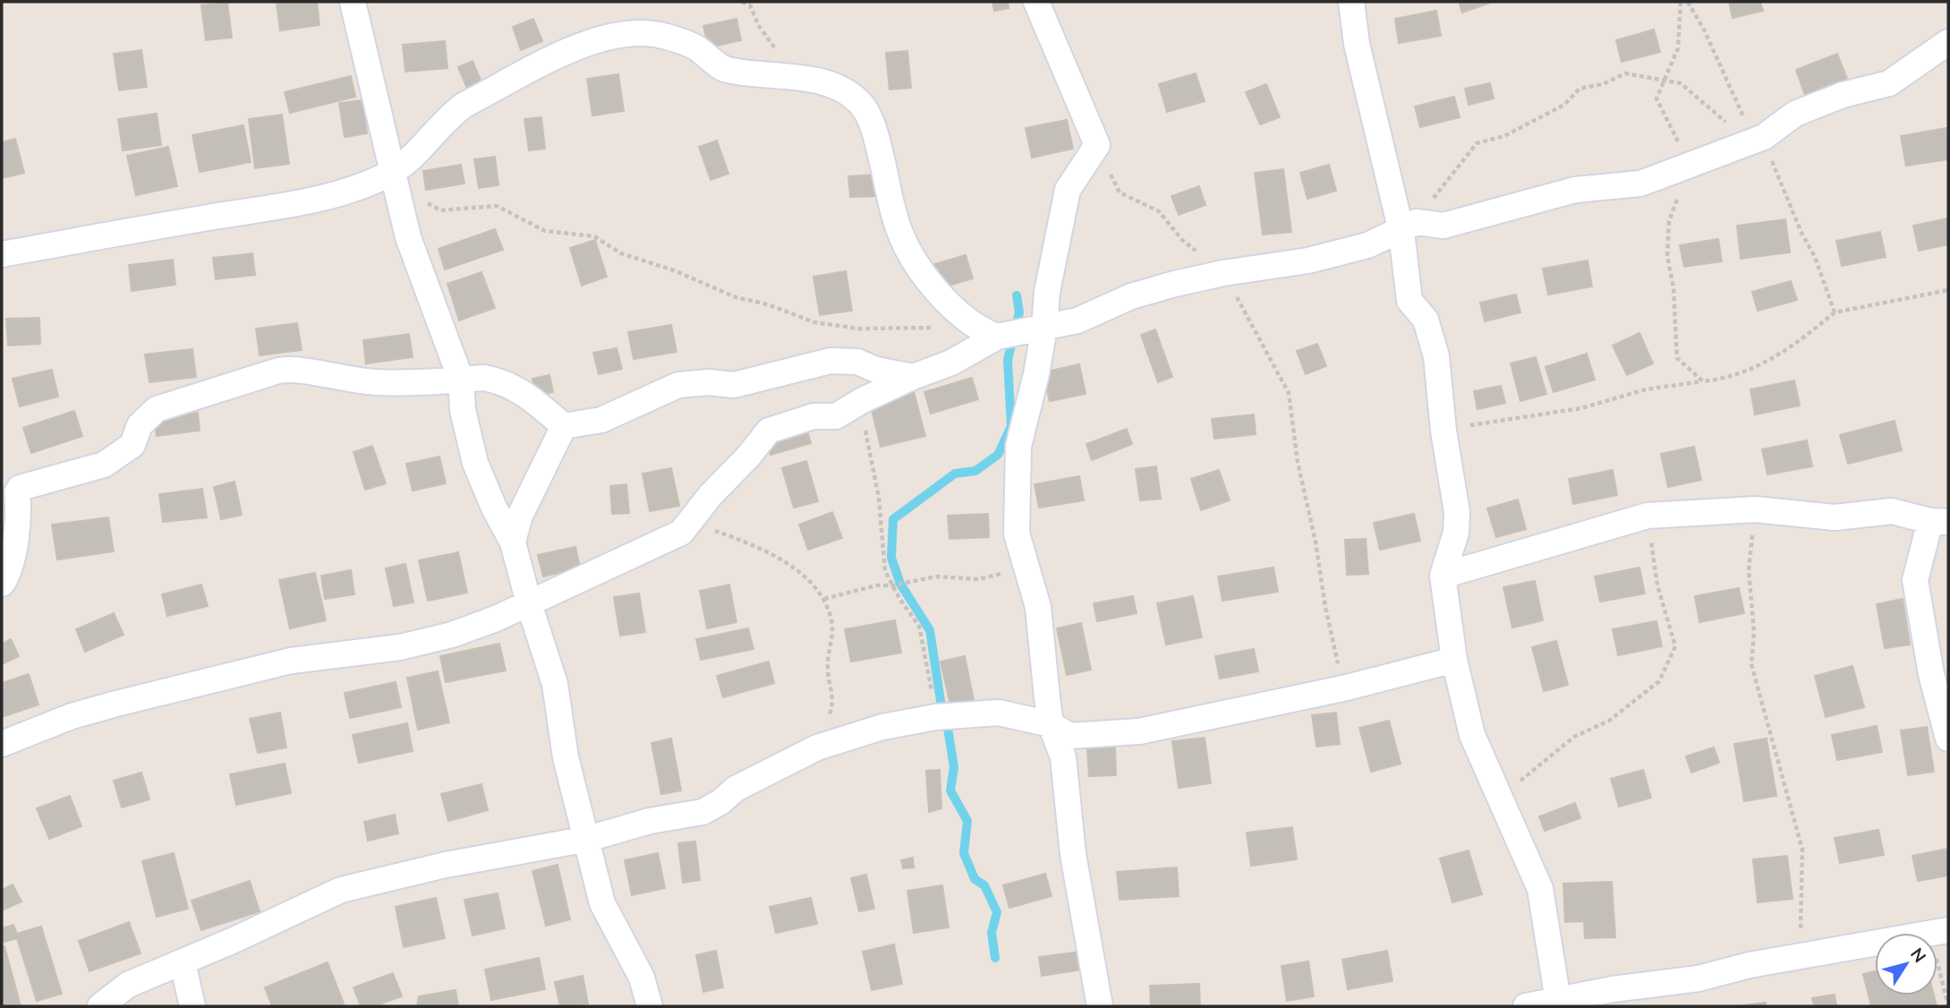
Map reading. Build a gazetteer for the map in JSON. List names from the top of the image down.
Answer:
{
  "north": "top right"
}
